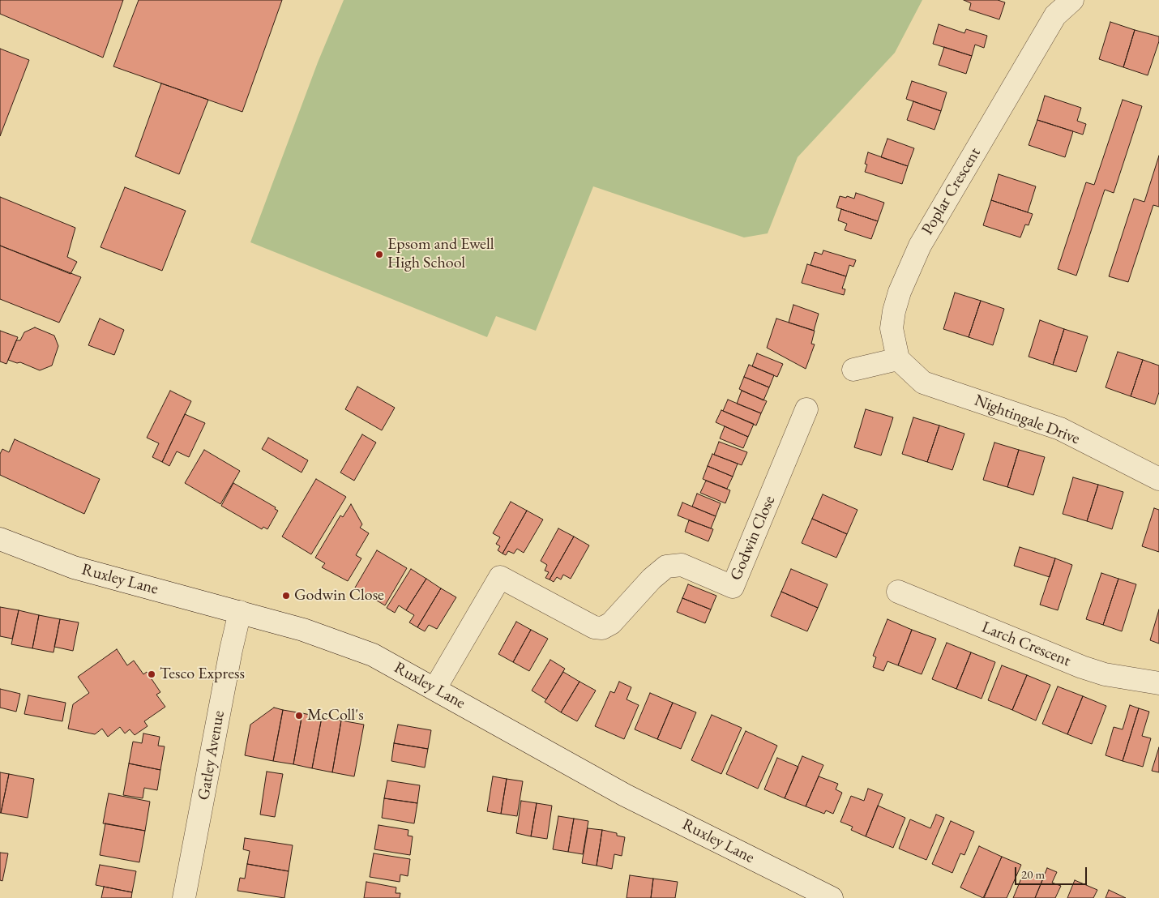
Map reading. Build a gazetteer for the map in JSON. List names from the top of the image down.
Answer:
{
  "streets": {
    "street": [
      "Poplar Crescent",
      "Nightingale Drive",
      "Godwin Close",
      "Ruxley Lane",
      "Larch Crescent",
      "Gatley Avenue"
    ]
  },
  "crossings": [
    ["Poplar Crescent", "Nightingale Drive"],
    ["Godwin Close", "Ruxley Lane"],
    ["Ruxley Lane", "Gatley Avenue"]
  ],
  "places": [
    "Epsom and Ewell High School",
    "Godwin Close",
    "Tesco Express",
    "McColl's"
  ],
  "scale_bar": "20 m"
}
